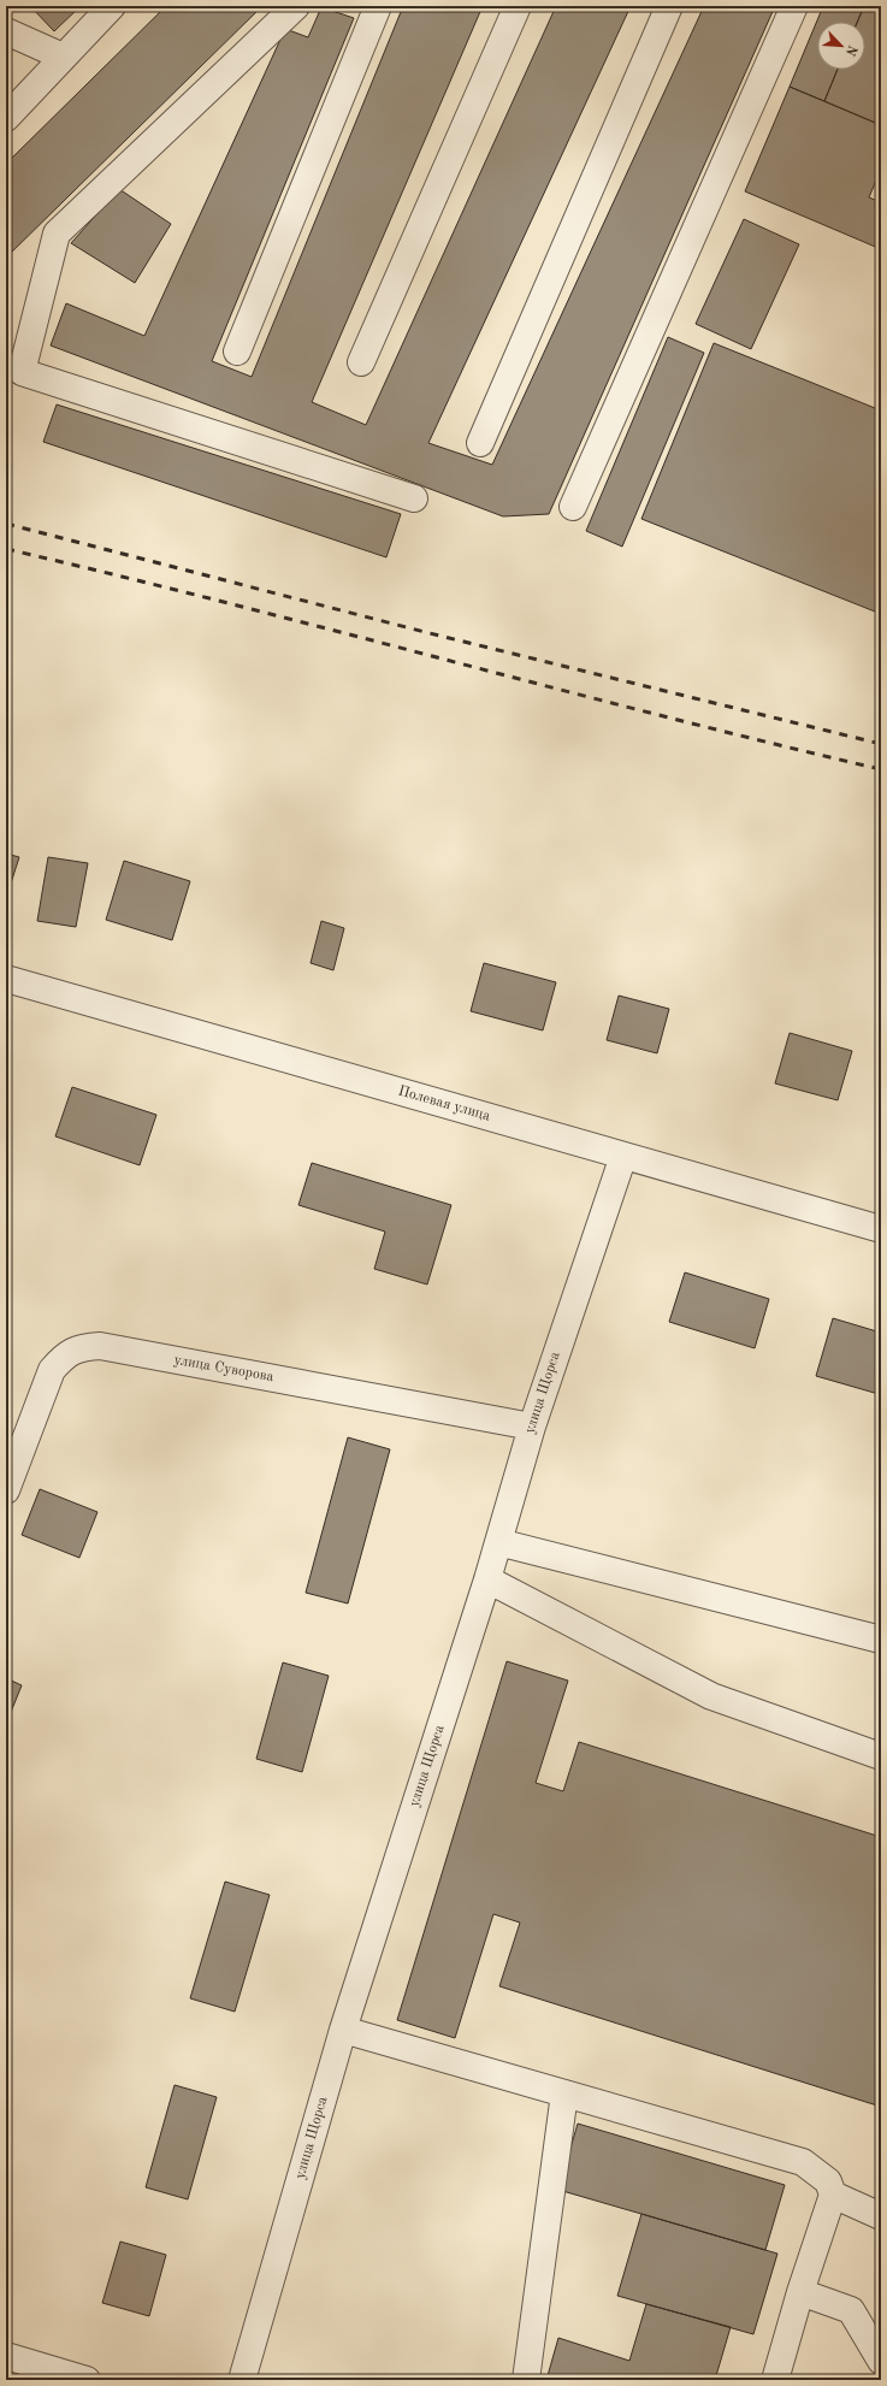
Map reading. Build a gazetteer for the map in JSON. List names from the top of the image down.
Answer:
{
  "streets": {
    "street": ["Полевая улица", "улица Суворова", "улица Щорса"]
  },
  "crossings": [
    ["Полевая улица", "улица Щорса"],
    ["улица Суворова", "улица Щорса"]
  ],
  "north": "bottom right"
}
